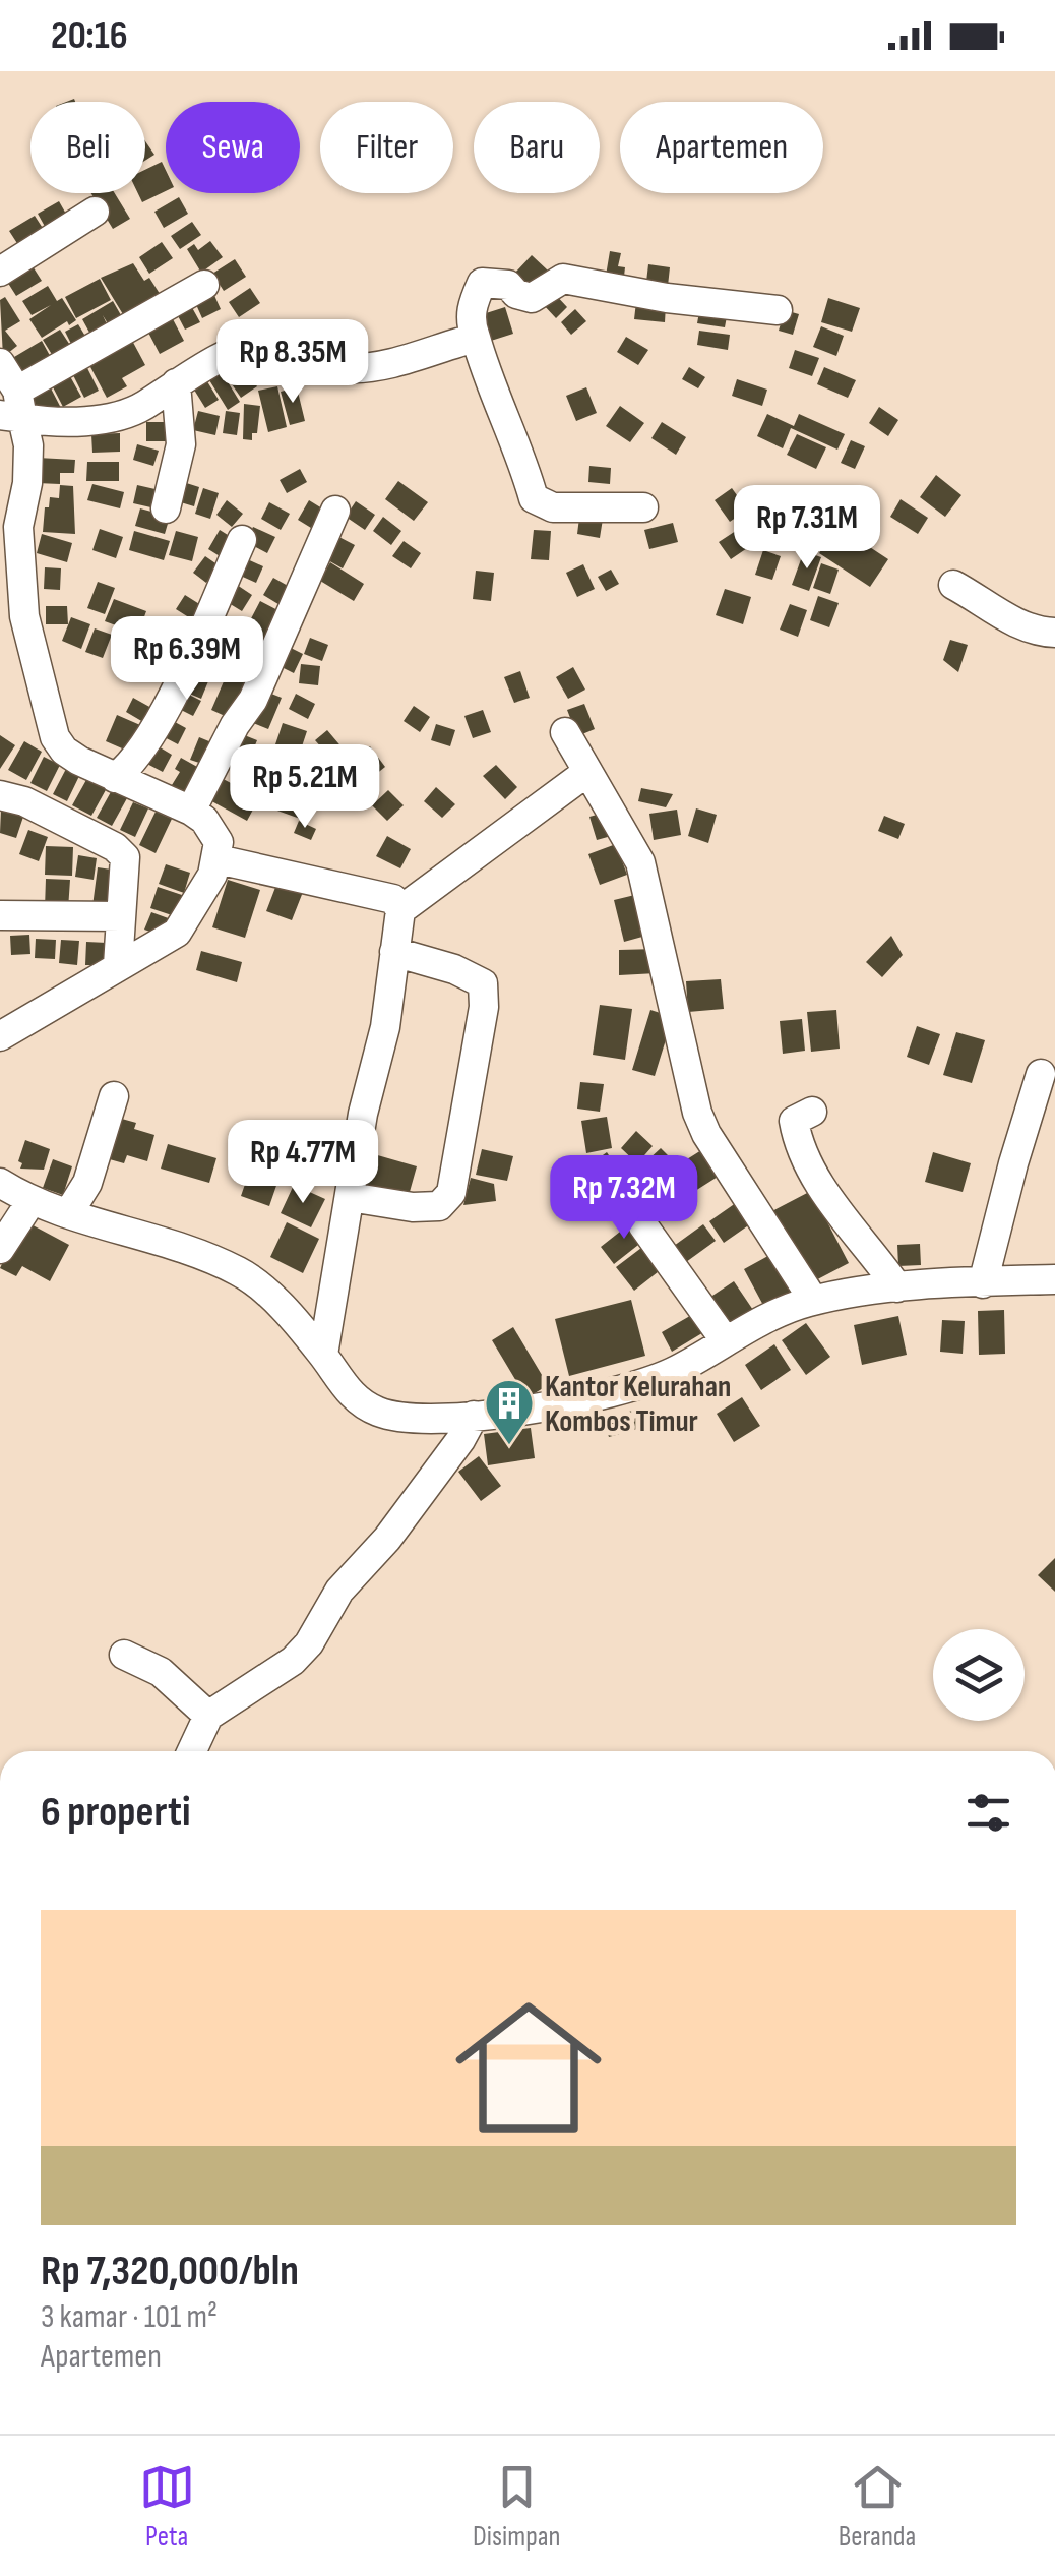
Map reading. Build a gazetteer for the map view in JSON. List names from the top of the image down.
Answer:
{
  "places": {
    "building": ["Kantor Kelurahan Kombos Timur"]
  },
  "page": {
    "status": "20:16",
    "chip": [
      "Beli",
      "Sewa",
      "Filter",
      "Baru",
      "Apartemen"
    ],
    "price": [
      "Rp 8.35M",
      "Rp 7.31M",
      "Rp 6.39M",
      "Rp 5.21M",
      "Rp 4.77M",
      "Rp 7.32M"
    ],
    "heading": "6 properti",
    "list": [
      {
        "name": "Rp 7,320,000/bln",
        "note": "3 kamar · 101 m² · Apartemen"
      }
    ],
    "tabs": ["Peta", "Disimpan", "Beranda"]
  }
}
